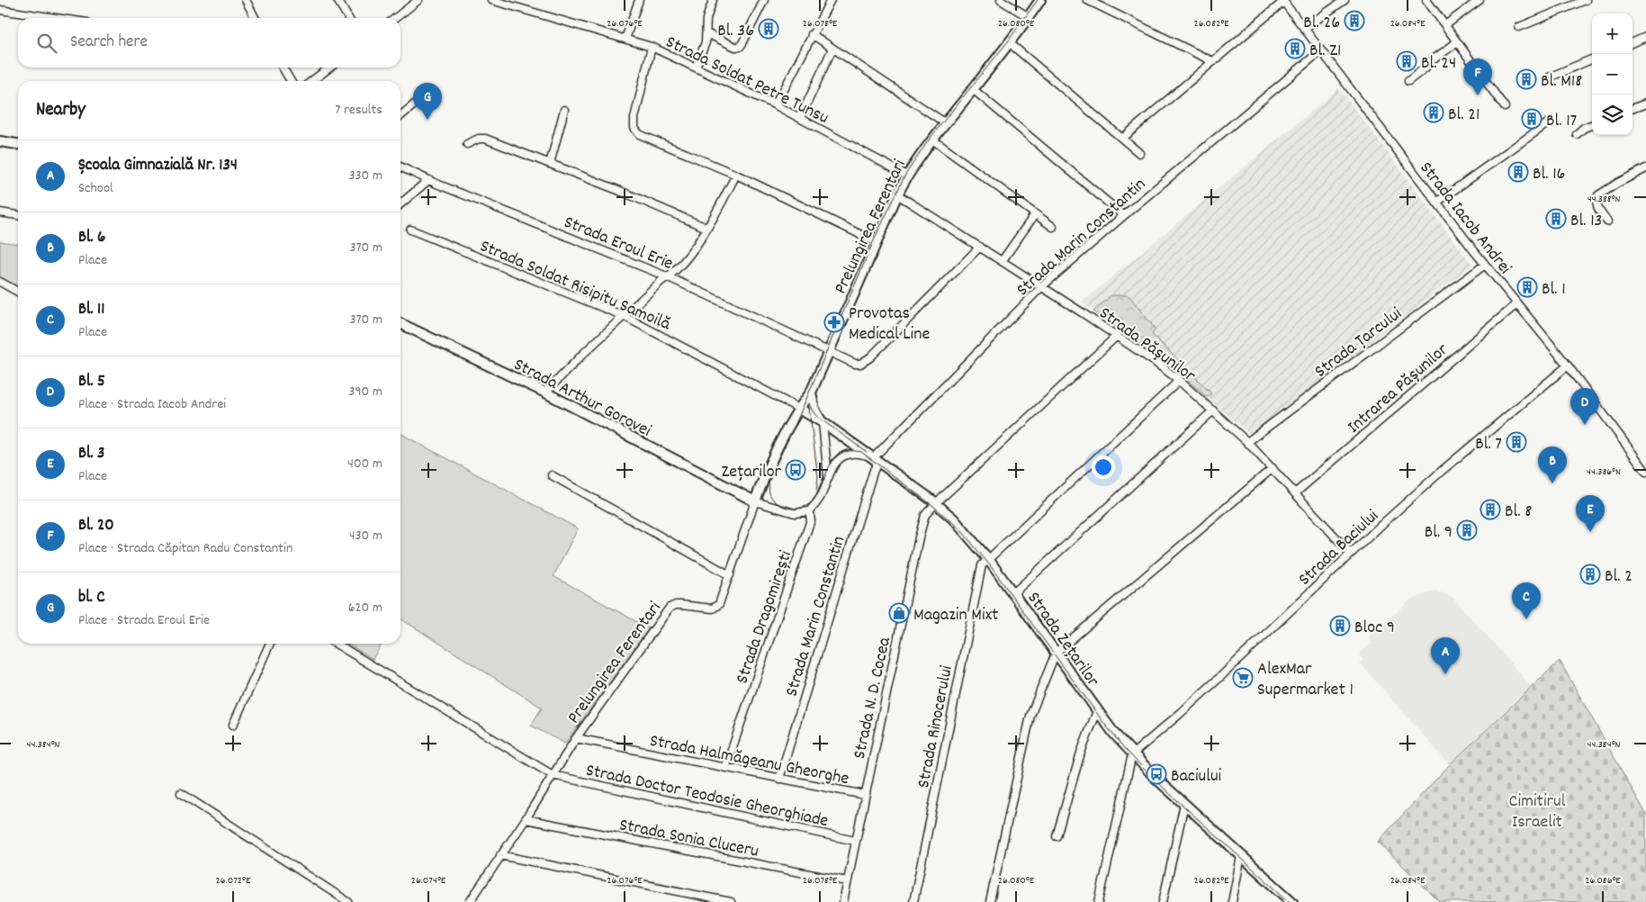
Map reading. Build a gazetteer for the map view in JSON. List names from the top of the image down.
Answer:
{
  "streets": {
    "main road": ["Prelungirea Ferentari", "Strada Arthur Gorovei", "Strada Zețarilor"],
    "street": [
      "Strada Soldat Petre Tunsu",
      "Strada Iacob Andrei",
      "Strada Marin Constantin",
      "Strada Eroul Erie",
      "Strada Soldat Risipitu Samoilă",
      "Strada Țarcului",
      "Strada Pășunilor",
      "Intrarea Pășunilor",
      "Strada Baciului",
      "Strada Dragomirești",
      "Strada N. D. Cocea",
      "Strada Rinocerului",
      "Strada Halmăgeanu Gheorghe",
      "Strada Doctor Teodosie Gheorghiade",
      "Strada Sonia Cluceru"
    ]
  },
  "crossings": [
    ["Strada Soldat Petre Tunsu", "Prelungirea Ferentari"],
    ["Strada Iacob Andrei", "Strada Marin Constantin"],
    ["Strada Iacob Andrei", "Strada Țarcului"],
    ["Strada Iacob Andrei", "Intrarea Pășunilor"],
    ["Strada Iacob Andrei", "Strada Baciului"],
    ["Prelungirea Ferentari", "Strada Eroul Erie"],
    ["Prelungirea Ferentari", "Strada Soldat Risipitu Samoilă"],
    ["Prelungirea Ferentari", "Strada Pășunilor"],
    ["Prelungirea Ferentari", "Strada Arthur Gorovei"],
    ["Prelungirea Ferentari", "Strada Zețarilor"],
    ["Prelungirea Ferentari", "Strada Halmăgeanu Gheorghe"],
    ["Prelungirea Ferentari", "Strada Doctor Teodosie Gheorghiade"],
    ["Prelungirea Ferentari", "Strada Sonia Cluceru"],
    ["Strada Marin Constantin", "Strada Pășunilor"],
    ["Strada Marin Constantin", "Strada Dragomirești"],
    ["Strada Marin Constantin", "Strada Zețarilor"],
    ["Strada Marin Constantin", "Strada Halmăgeanu Gheorghe"],
    ["Strada Eroul Erie", "Strada Pășunilor"],
    ["Strada Soldat Risipitu Samoilă", "Strada Zețarilor"],
    ["Strada Țarcului", "Strada Pășunilor"],
    ["Strada Pășunilor", "Intrarea Pășunilor"],
    ["Strada Pășunilor", "Strada Baciului"],
    ["Strada Pășunilor", "Strada N. D. Cocea"],
    ["Strada Pășunilor", "Strada Rinocerului"],
    ["Strada Baciului", "Strada Zețarilor"],
    ["Strada Dragomirești", "Strada Zețarilor"],
    ["Strada Dragomirești", "Strada Halmăgeanu Gheorghe"],
    ["Strada Zețarilor", "Strada N. D. Cocea"],
    ["Strada Zețarilor", "Strada Rinocerului"],
    ["Strada N. D. Cocea", "Strada Halmăgeanu Gheorghe"],
    ["Strada N. D. Cocea", "Strada Doctor Teodosie Gheorghiade"],
    ["Strada N. D. Cocea", "Strada Sonia Cluceru"]
  ],
  "parks": ["Cimitirul Israelit"],
  "places": {
    "building": [
      "Bl. 26",
      "Bl. 36",
      "Bl. Z1",
      "Bl. 24",
      "Bl. M18",
      "Bl. 21",
      "Bl. 17",
      "Bl. 16",
      "Bl. 13",
      "Bl. 1",
      "Bl. 7",
      "Bl. 8",
      "Bl. 9",
      "Bl. 2",
      "Bloc 9"
    ],
    "pharmacy": ["Provotas Medical Line"],
    "bus stop": ["Zețarilor", "Baciului"],
    "shop": ["Magazin Mixt"],
    "supermarket": ["AlexMar Supermarket 1"]
  },
  "page": {
    "map_buttons": ["+", "−"],
    "search": "Search here",
    "pins": [
      "F",
      "G",
      "D",
      "B",
      "E",
      "C",
      "A"
    ],
    "heading": ["Nearby", "7 results"],
    "list": [
      {
        "mark": "A",
        "name": "Școala Gimnazială Nr. 134",
        "note": "School",
        "value": "330 m"
      },
      {
        "mark": "B",
        "name": "Bl. 6",
        "note": "Place",
        "value": "370 m"
      },
      {
        "mark": "C",
        "name": "Bl. 11",
        "note": "Place",
        "value": "370 m"
      },
      {
        "mark": "D",
        "name": "Bl. 5",
        "note": "Place · Strada Iacob Andrei",
        "value": "390 m"
      },
      {
        "mark": "E",
        "name": "Bl. 3",
        "note": "Place",
        "value": "400 m"
      },
      {
        "mark": "F",
        "name": "Bl. 20",
        "note": "Place · Strada Căpitan Radu Constantin",
        "value": "430 m"
      },
      {
        "mark": "G",
        "name": "bl. C",
        "note": "Place · Strada Eroul Erie",
        "value": "620 m"
      }
    ]
  },
  "coordinates": [
    "26.076°E",
    "26.078°E",
    "26.080°E",
    "26.082°E",
    "26.084°E",
    "44.388°N",
    "44.386°N",
    "44.384°N",
    "26.072°E",
    "26.074°E",
    "26.086°E"
  ]
}
